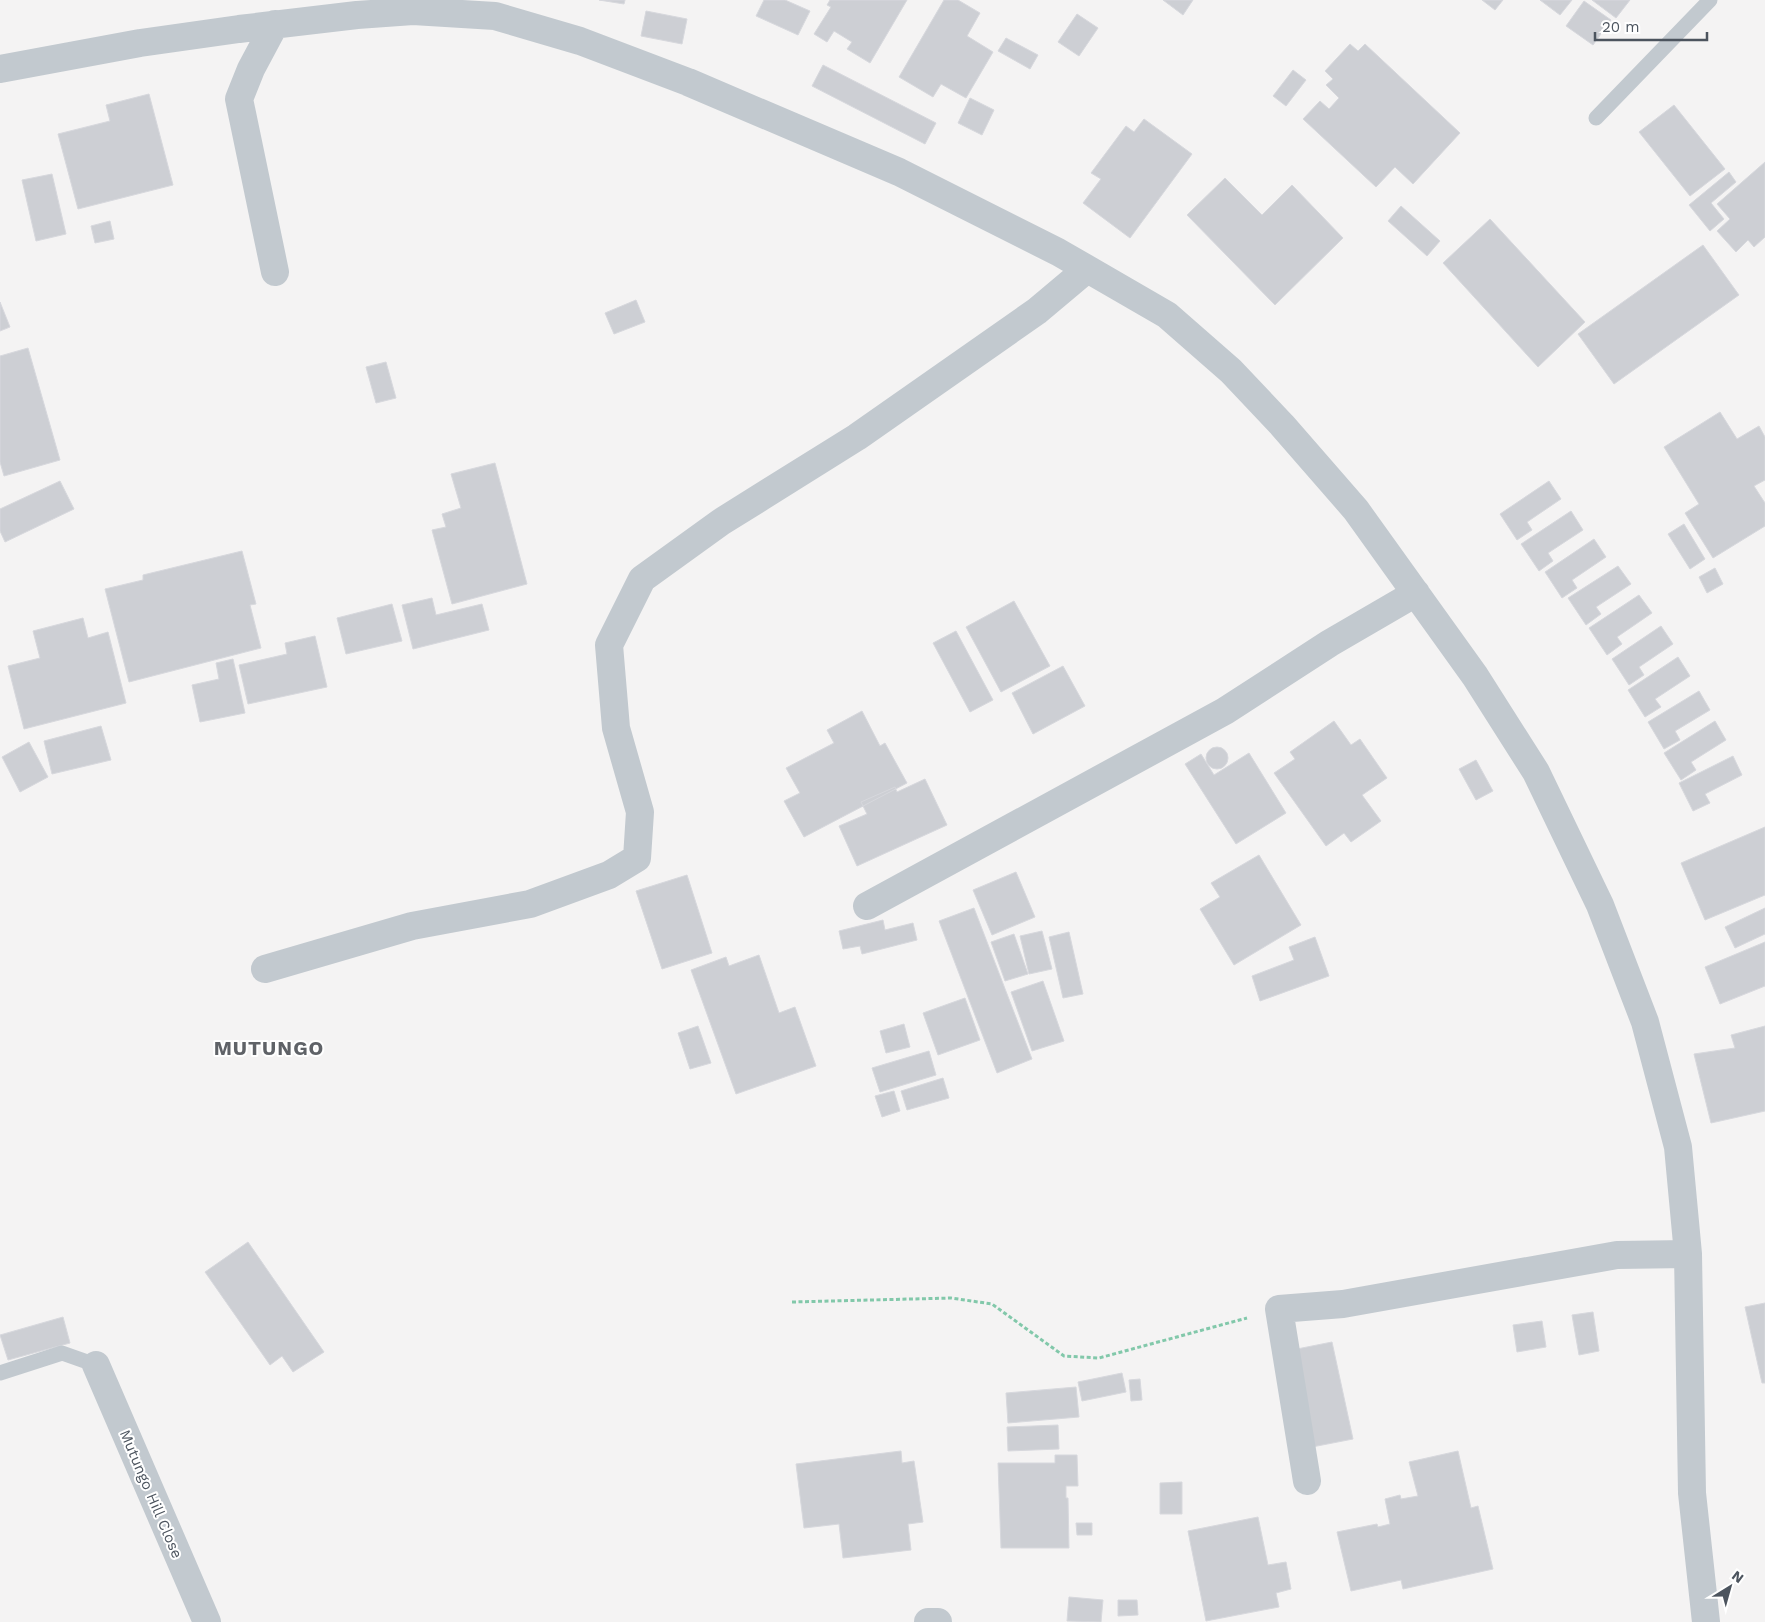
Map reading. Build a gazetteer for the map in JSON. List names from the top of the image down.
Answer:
{
  "streets": {
    "street": ["Mutungo Hill Close"]
  },
  "districts": ["MUTUNGO"],
  "scale_bar": "20 m",
  "north": "top right"
}
